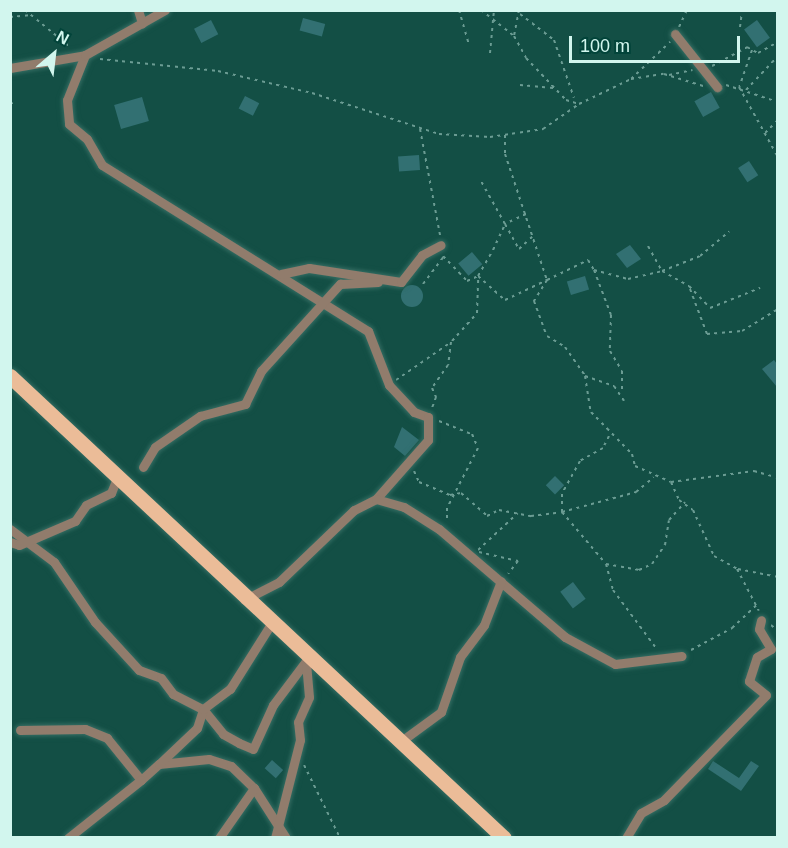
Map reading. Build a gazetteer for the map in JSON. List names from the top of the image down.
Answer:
{
  "scale_bar": "100 m",
  "north": "top right"
}
